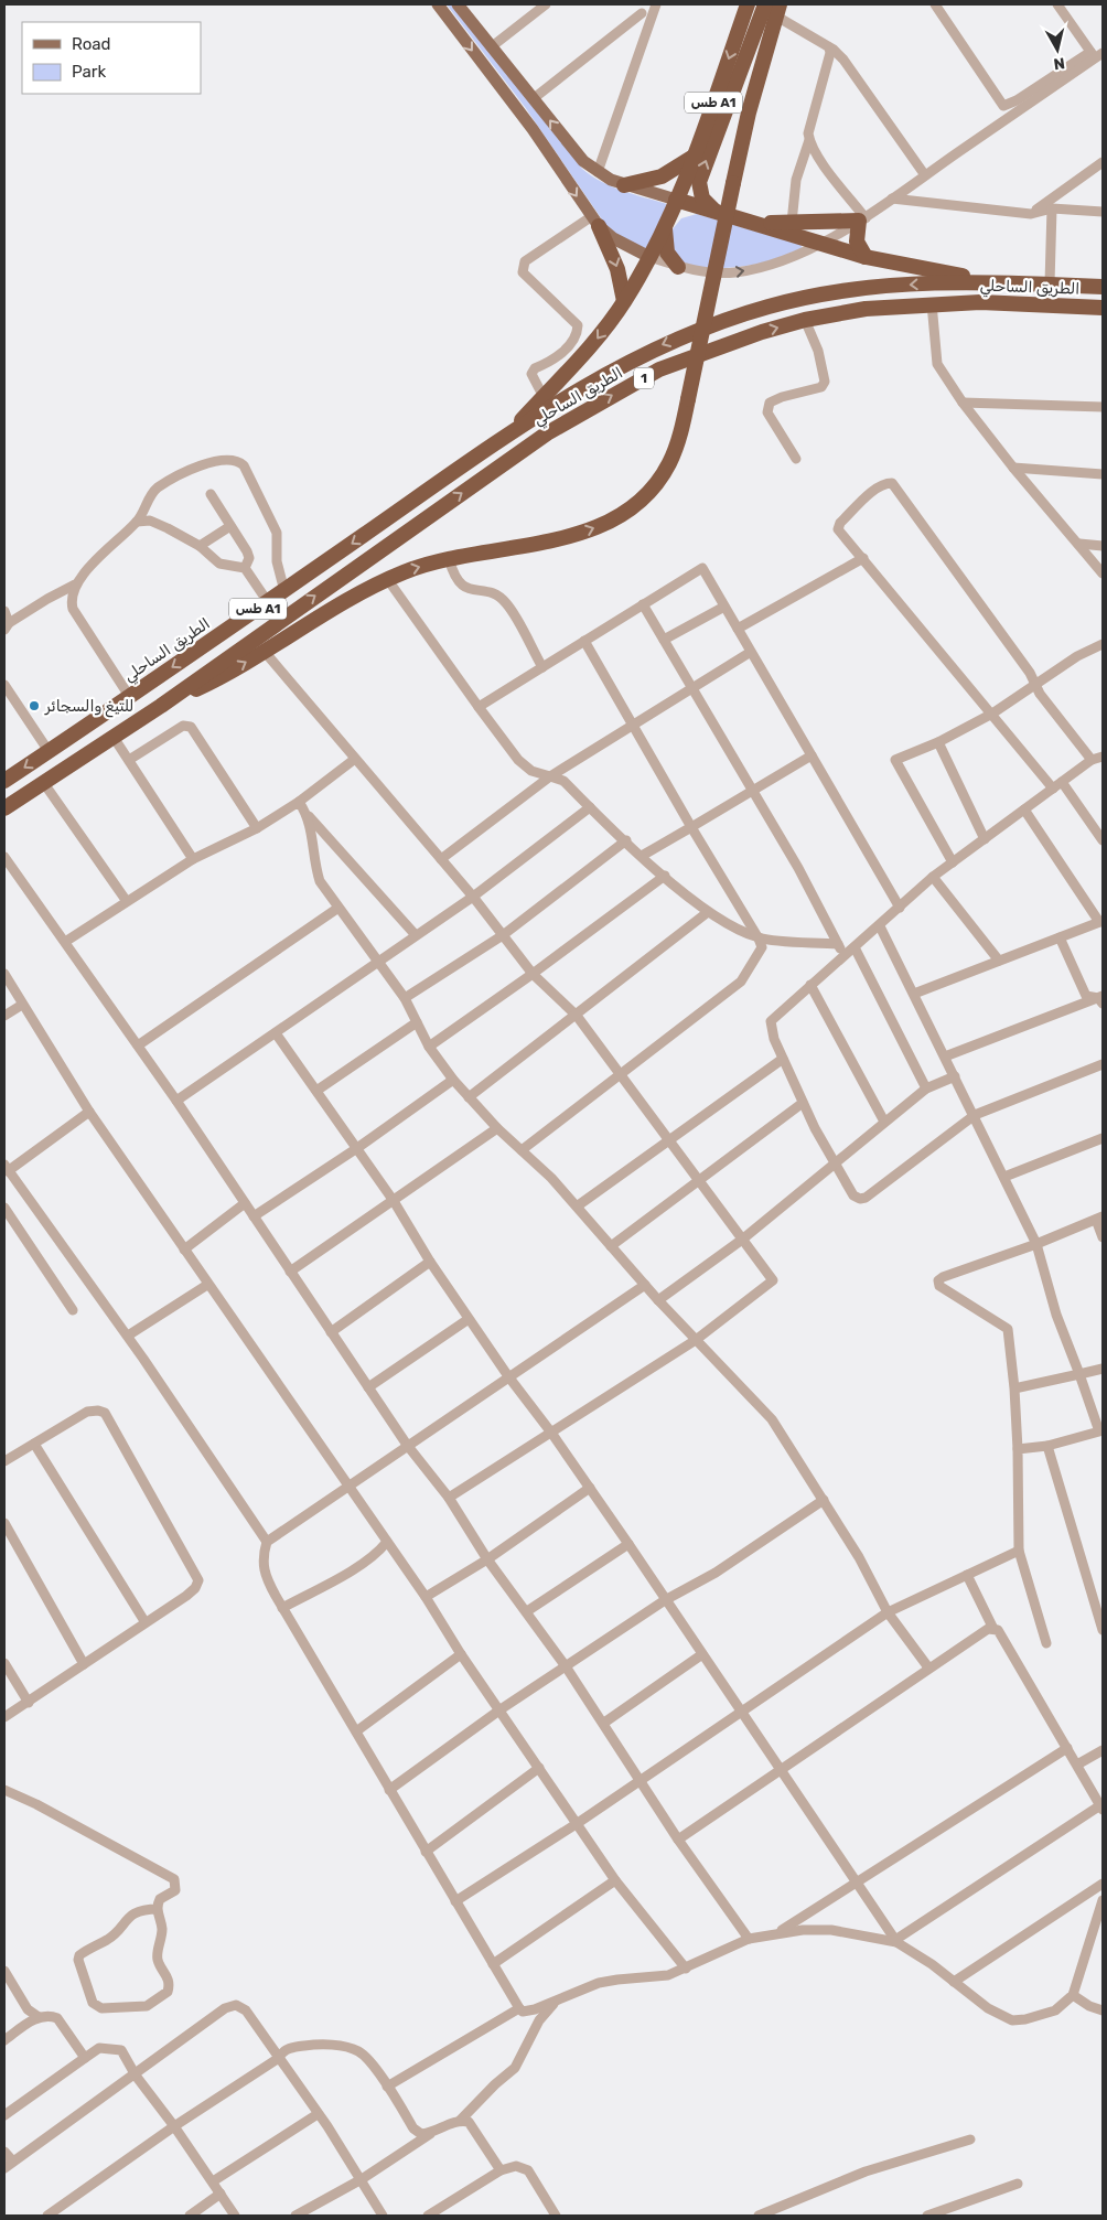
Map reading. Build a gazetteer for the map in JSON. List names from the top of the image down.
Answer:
{
  "streets": {
    "highway": ["طس A1", "الطريق الساحلي", "1"]
  },
  "places": ["للتيغ والسجائر"],
  "legend": ["Road", "Park"],
  "north": "bottom"
}
